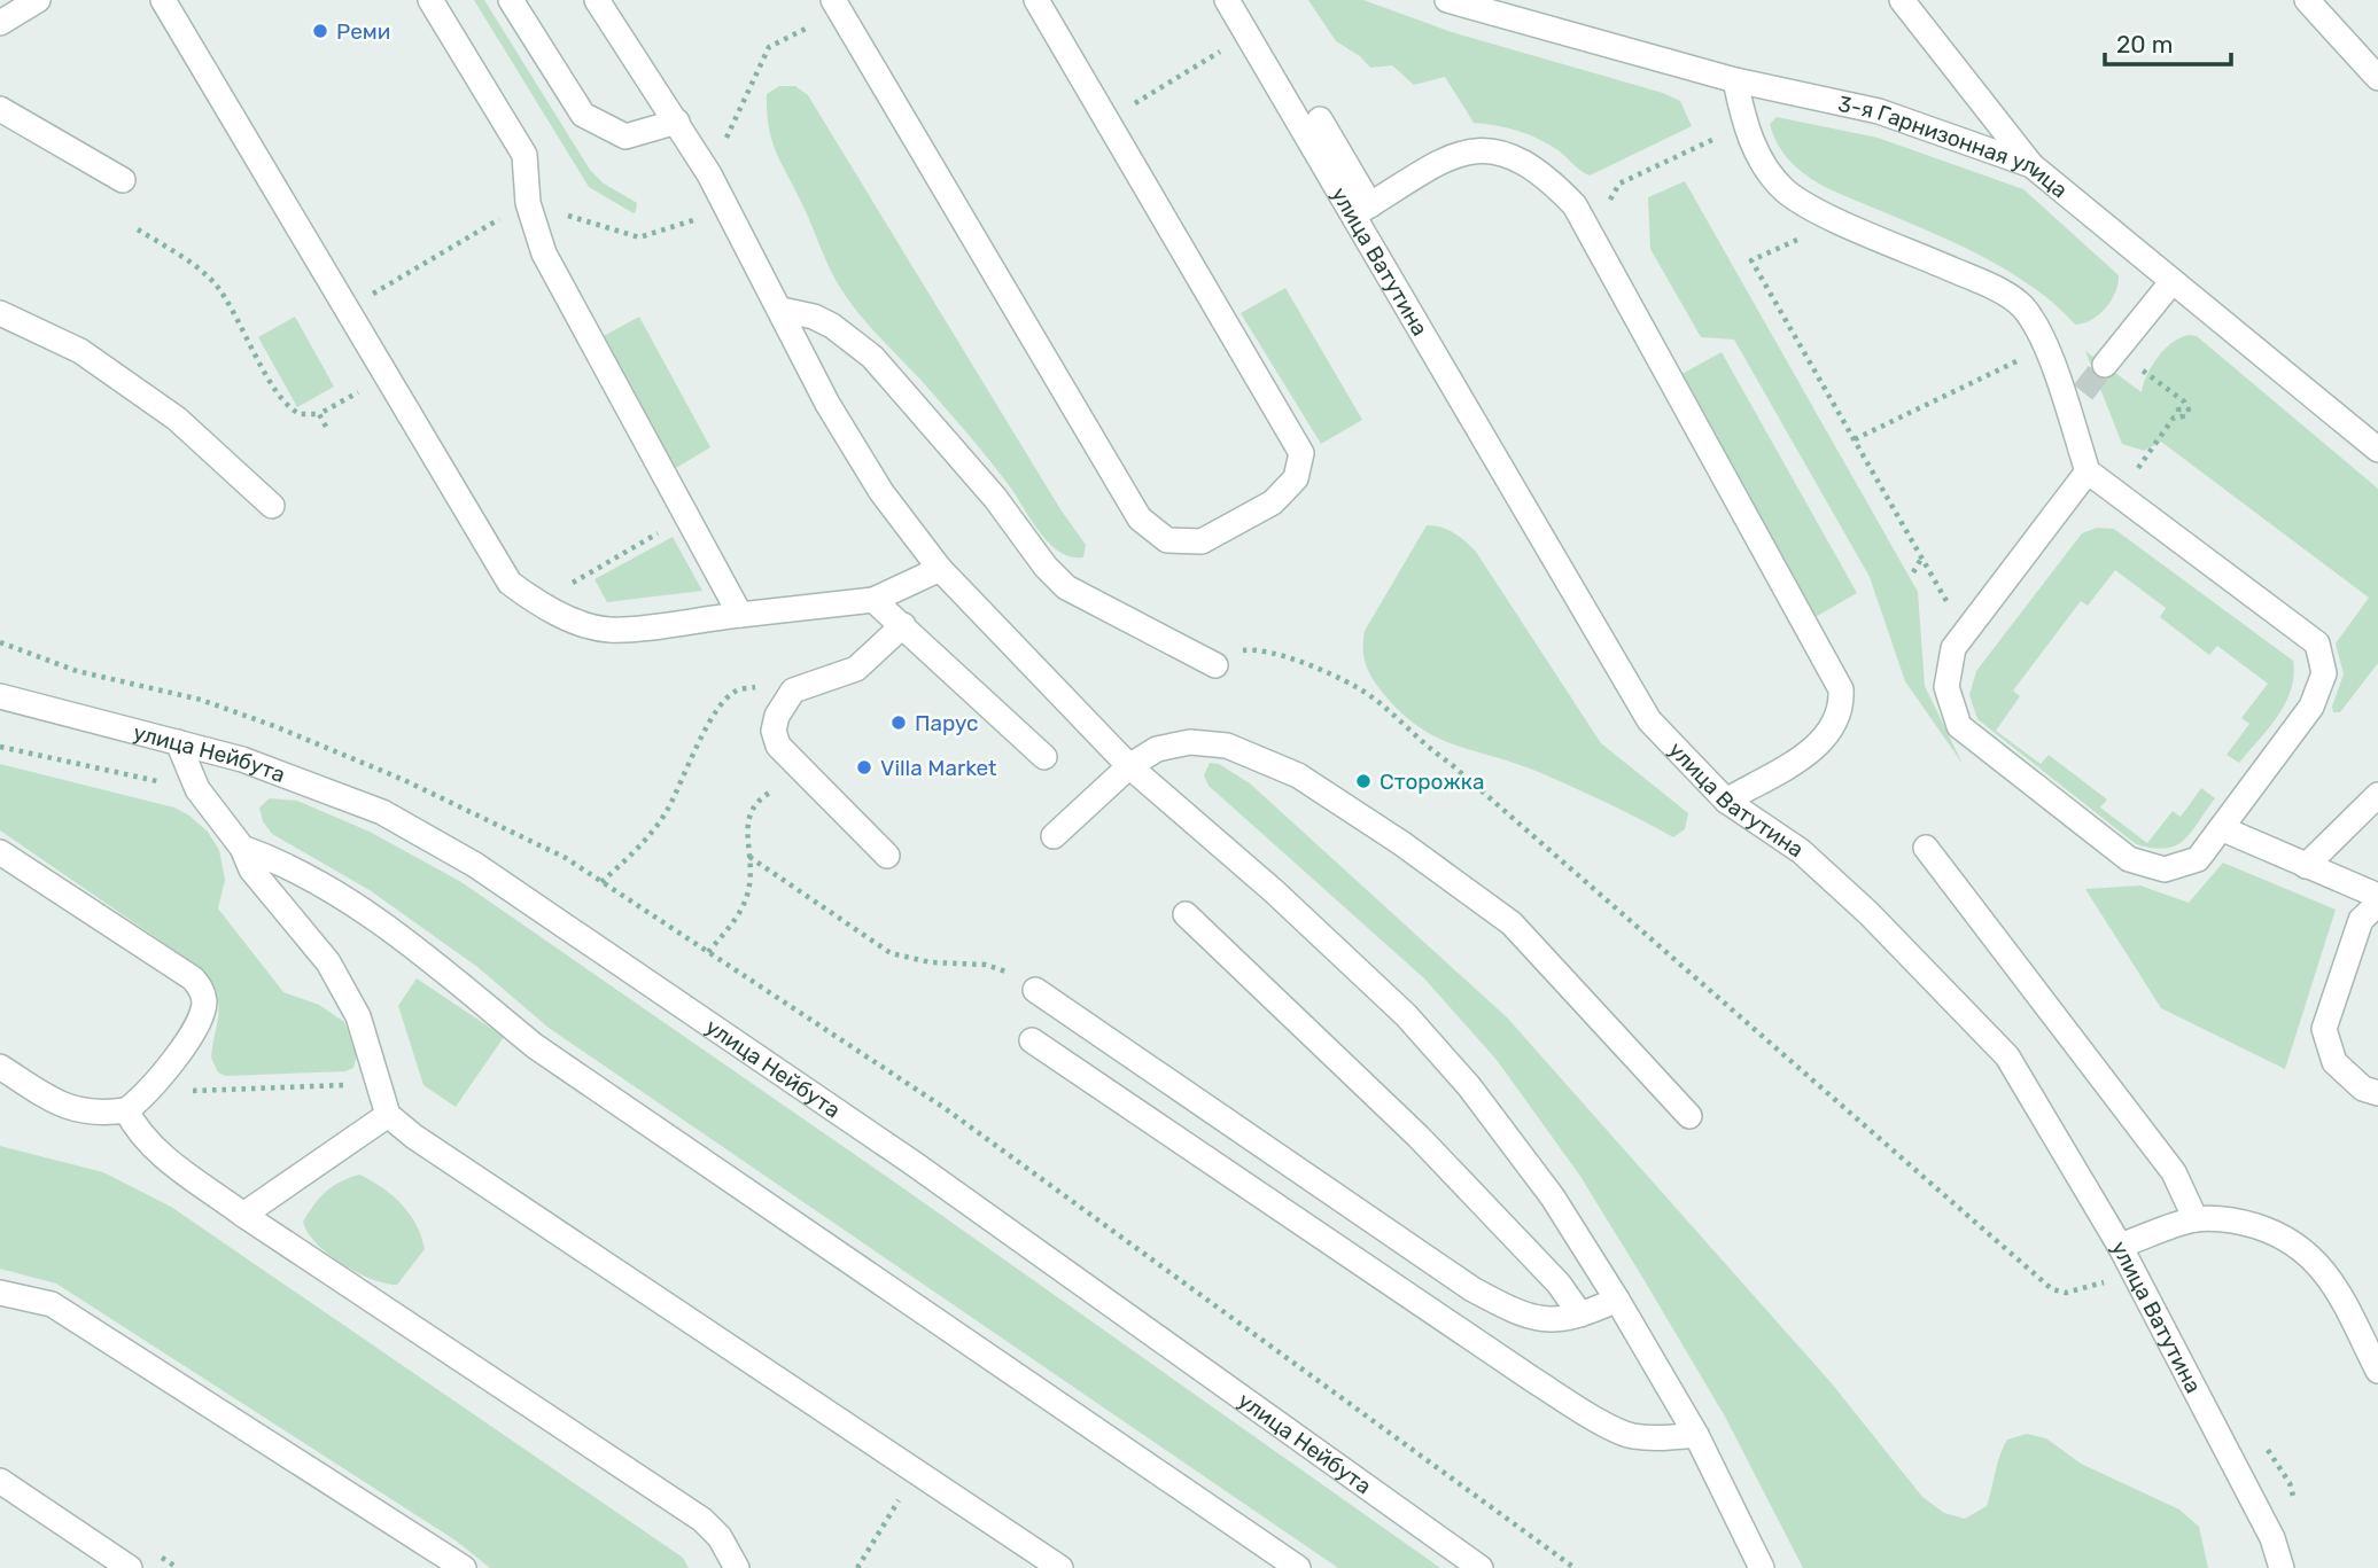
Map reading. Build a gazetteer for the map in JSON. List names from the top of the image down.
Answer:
{
  "streets": {
    "street": ["3-я Гарнизонная улица", "улица Ватутина", "улица Нейбута"]
  },
  "places": [
    "Реми",
    "Парус",
    "Villa Market",
    "Сторожка"
  ],
  "scale_bar": "20 m"
}
